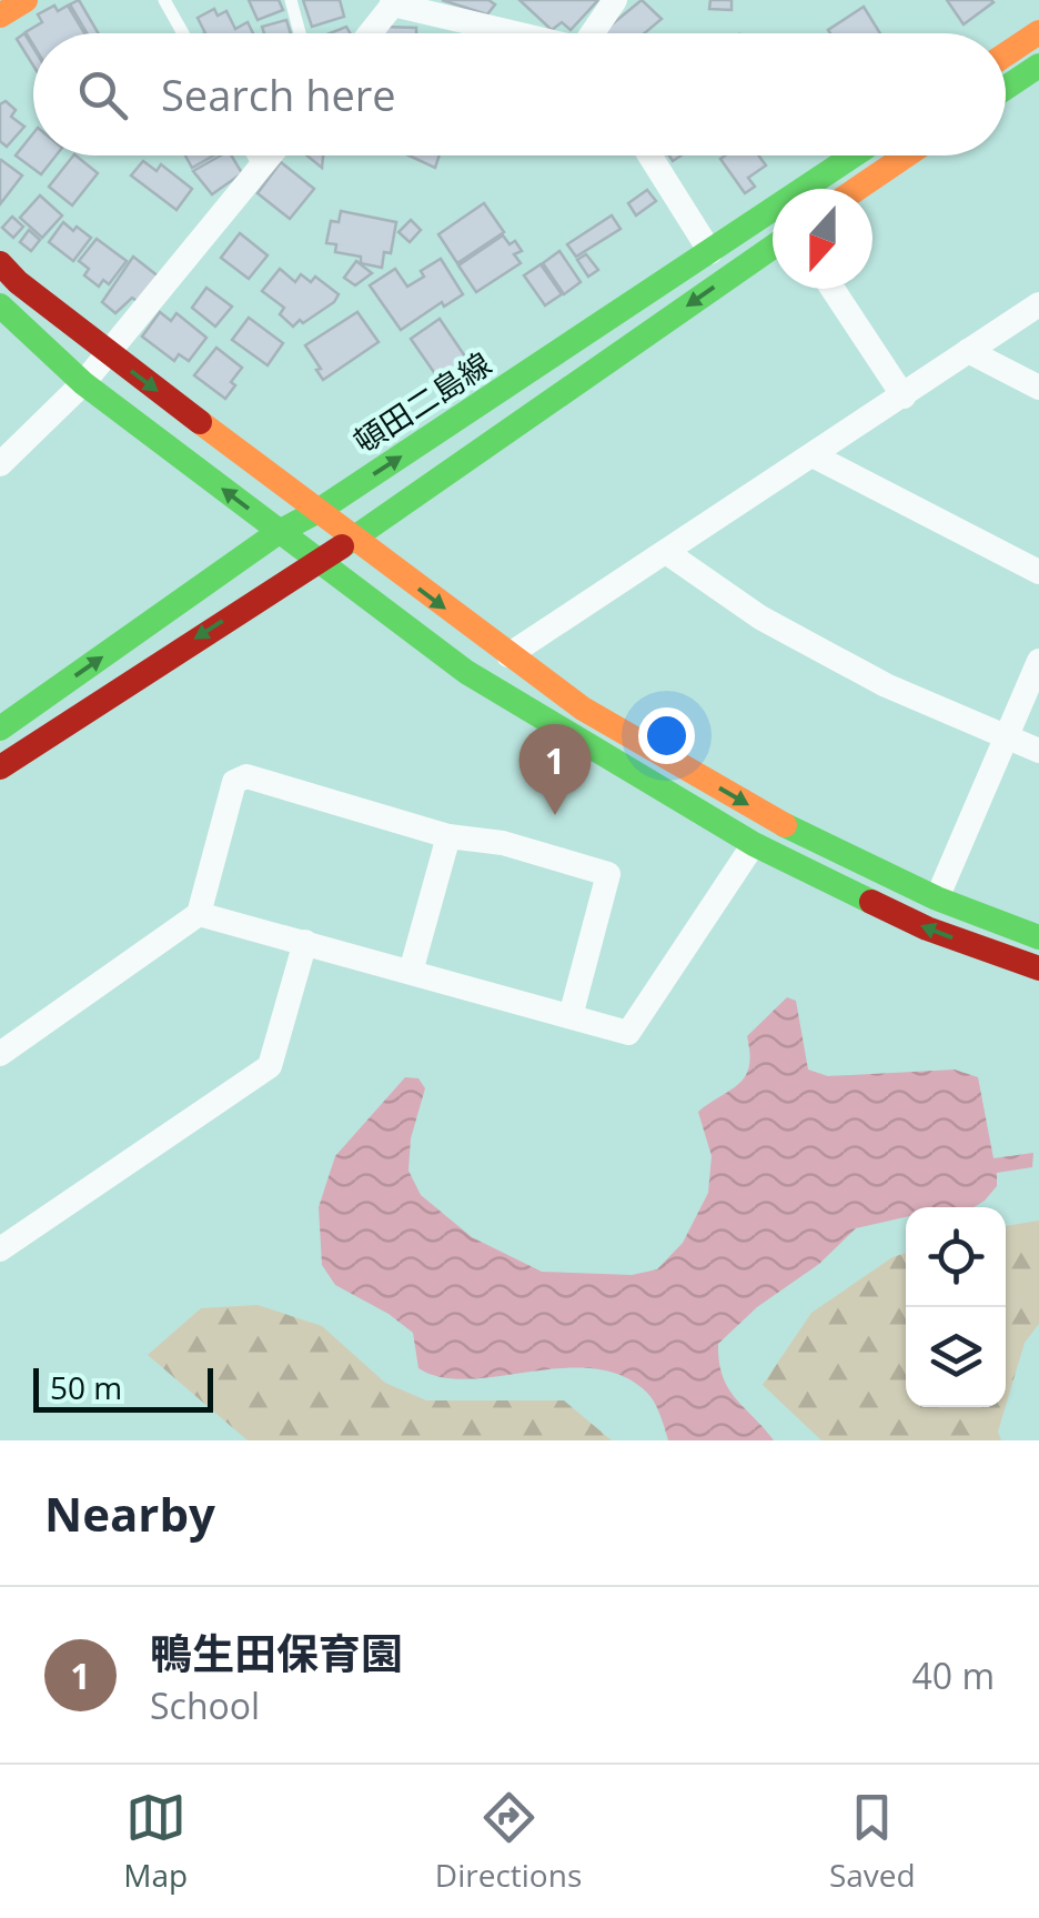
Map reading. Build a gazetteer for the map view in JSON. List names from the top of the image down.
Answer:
{
  "streets": {
    "street": ["頓田二島線"]
  },
  "scale_bar": "50 m",
  "north": "bottom",
  "page": {
    "search": "Search here",
    "pins": "1",
    "scale": "50 m",
    "heading": "Nearby",
    "list": [
      {
        "mark": "1",
        "name": "鴨生田保育園",
        "note": "School",
        "value": "40 m"
      }
    ],
    "nav": ["Map", "Directions", "Saved"]
  }
}
